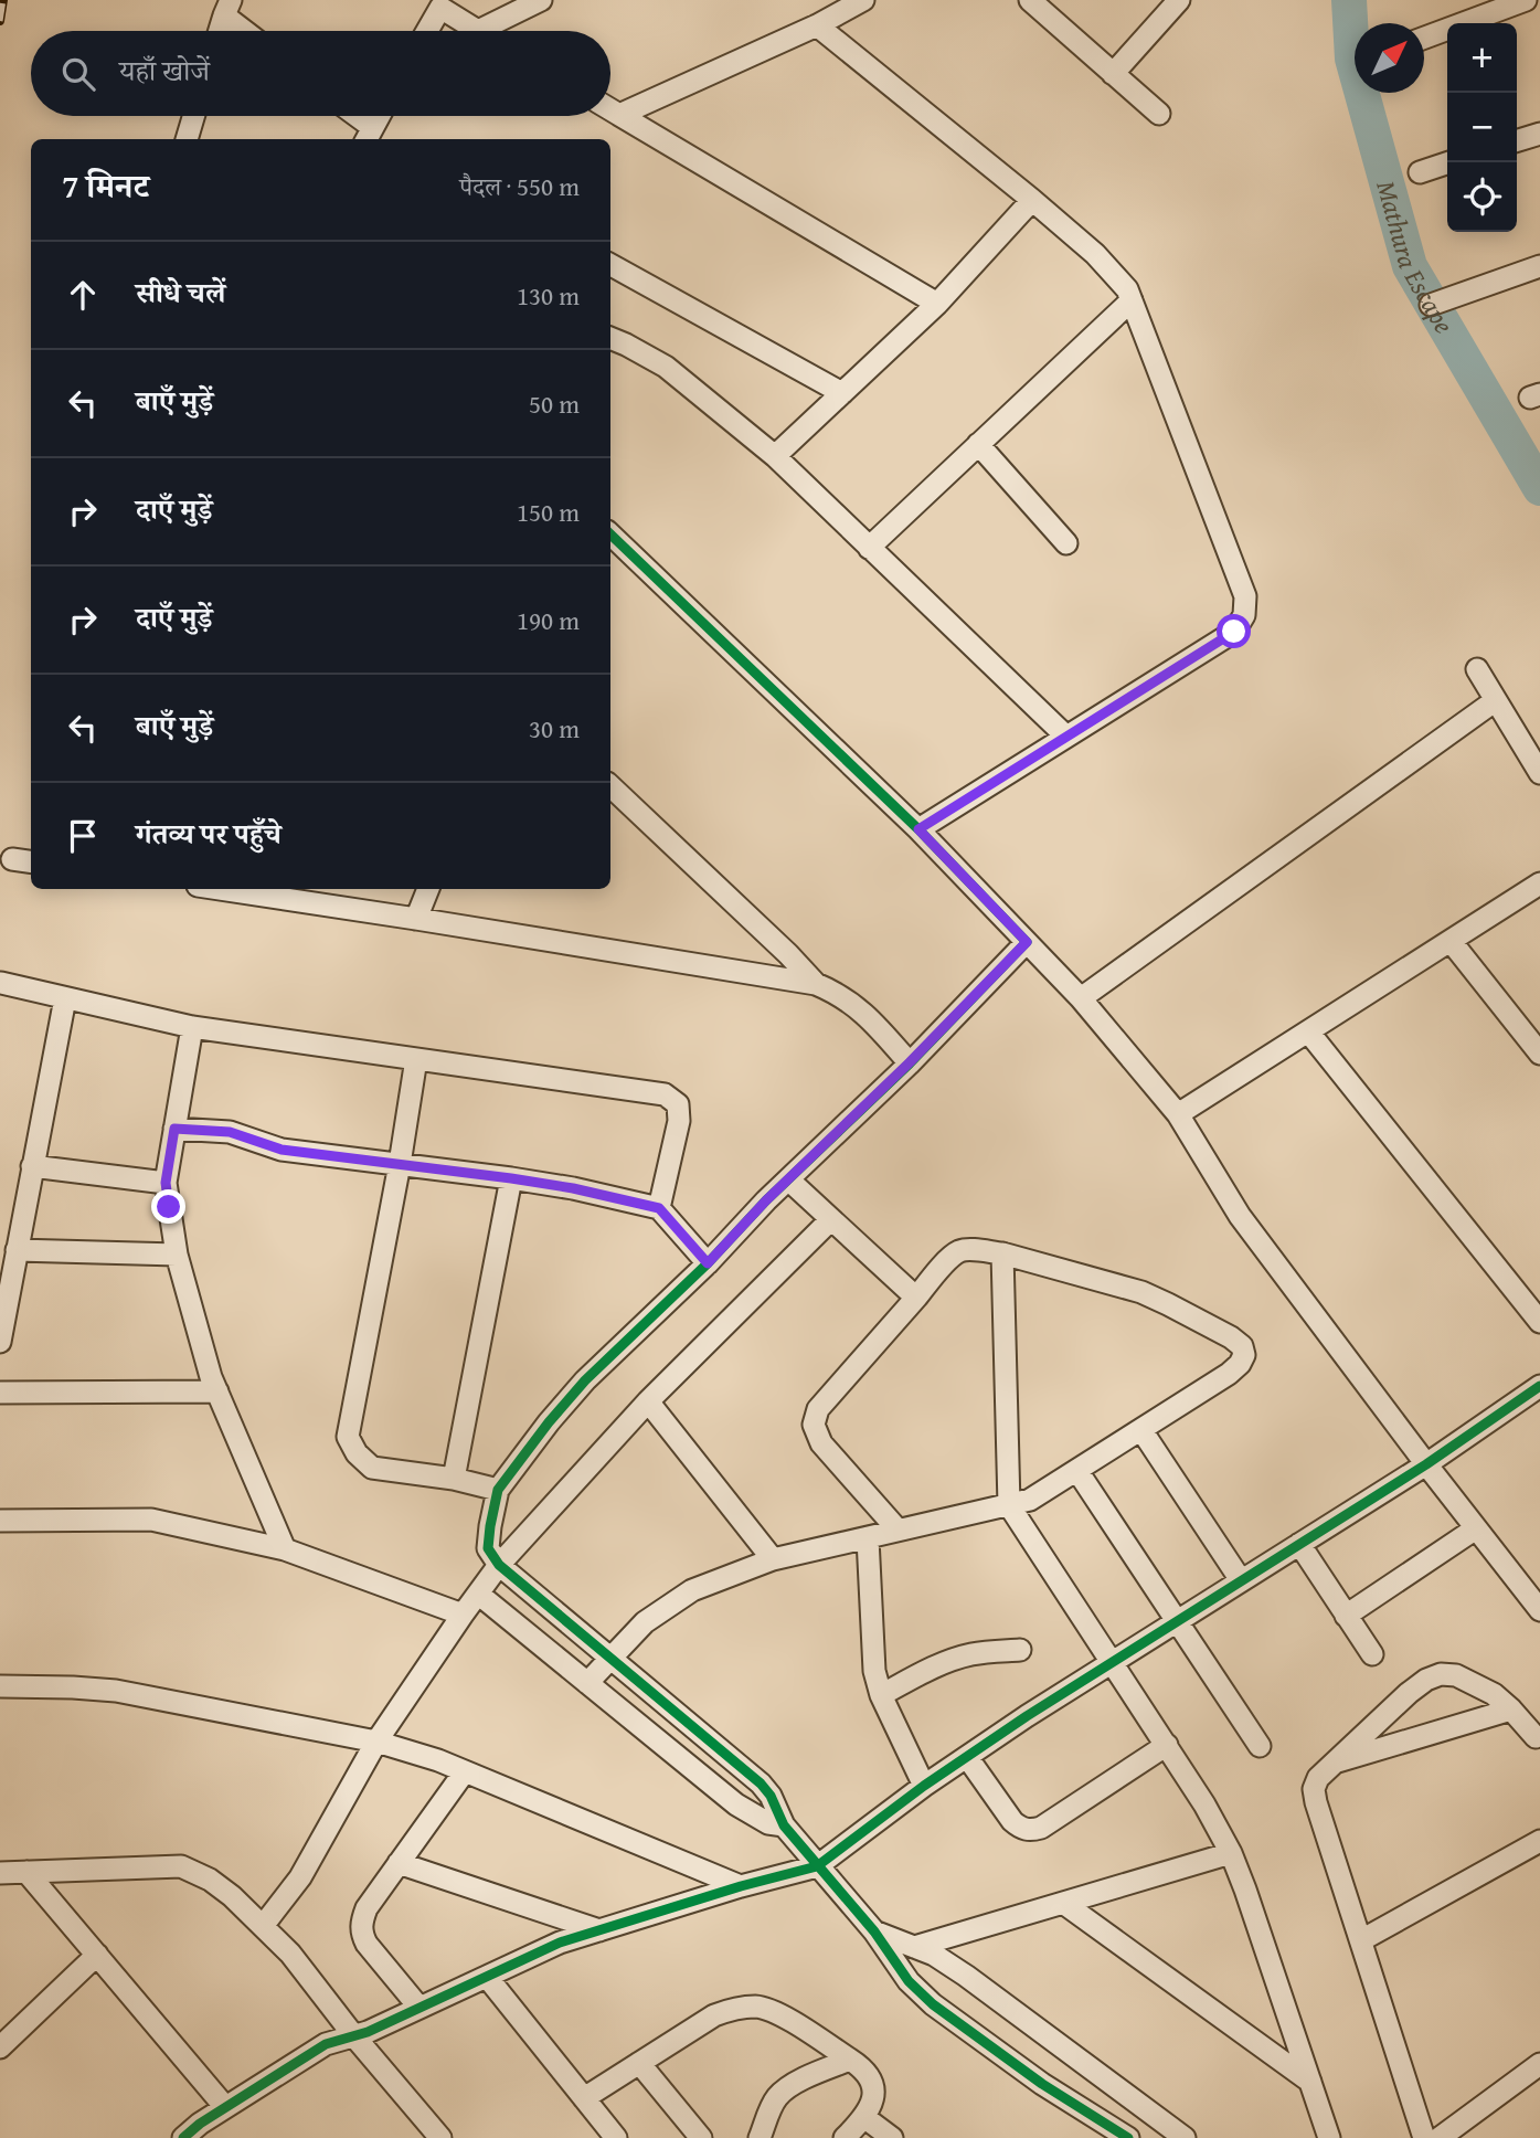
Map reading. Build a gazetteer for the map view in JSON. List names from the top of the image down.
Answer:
{
  "water": ["Mathura Escape"],
  "north": "top right",
  "page": {
    "map_buttons": ["+", "−"],
    "search": "यहाँ खोजें",
    "heading": ["7 मिनट", "पैदल · 550 m"],
    "list": [
      ["सीधे चलें", "130 m"],
      ["बाएँ मुड़ें", "50 m"],
      ["दाएँ मुड़ें", "150 m"],
      ["दाएँ मुड़ें", "190 m"],
      ["बाएँ मुड़ें", "30 m"],
      "गंतव्य पर पहुँचे"
    ]
  }
}
